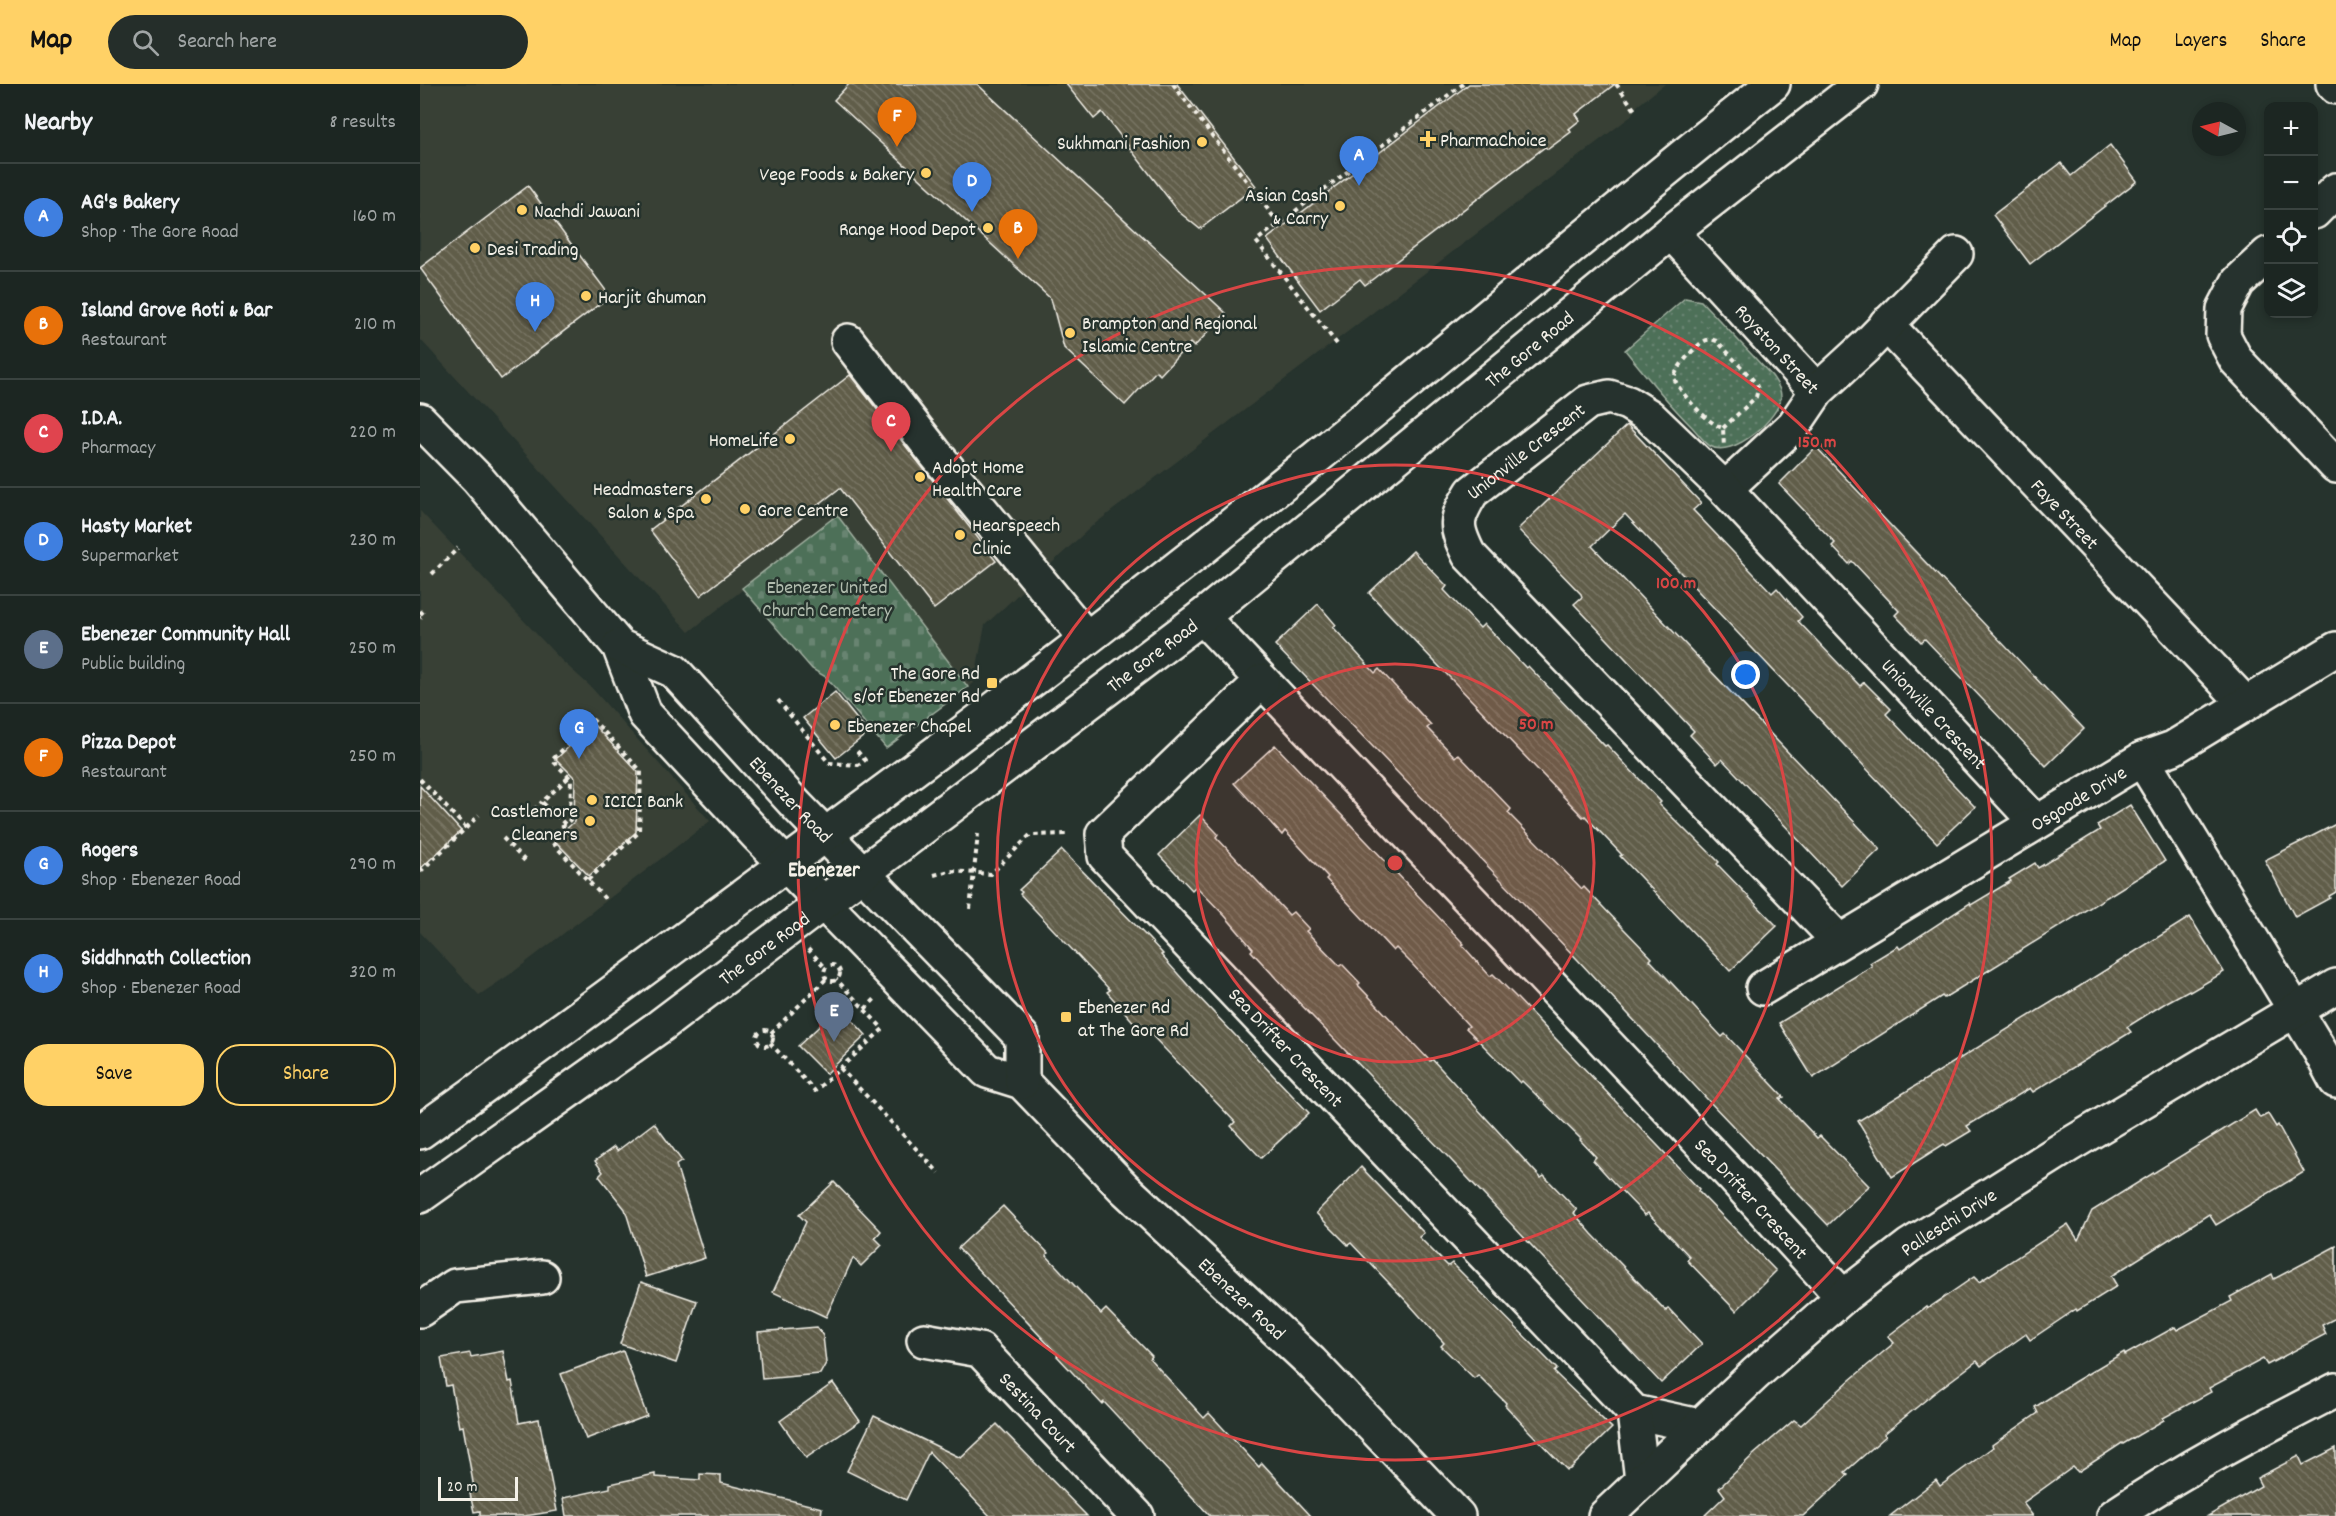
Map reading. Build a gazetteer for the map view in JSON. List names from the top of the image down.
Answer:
{
  "streets": {
    "street": [
      "The Gore Road",
      "Royston Street",
      "Unionville Crescent",
      "Faye Street",
      "Osgoode Drive",
      "Ebenezer Road",
      "Sea Drifter Crescent",
      "Palleschi Drive",
      "Sestina Court"
    ]
  },
  "crossings": [
    ["The Gore Road", "Royston Street"],
    ["The Gore Road", "Ebenezer Road"],
    ["The Gore Road", "Sea Drifter Crescent"],
    ["Royston Street", "Unionville Crescent"],
    ["Unionville Crescent", "Osgoode Drive"],
    ["Osgoode Drive", "Palleschi Drive"],
    ["Sea Drifter Crescent", "Palleschi Drive"]
  ],
  "districts": ["Ebenezer"],
  "parks": ["Ebenezer United Church Cemetery"],
  "places": {
    "health": ["PharmaChoice"],
    "other": [
      "Sukhmani Fashion",
      "Vege Foods & Bakery",
      "Asian Cash & Carry",
      "Nachdi Jawani",
      "Range Hood Depot",
      "Desi Trading",
      "Harjit Ghuman",
      "Brampton and Regional Islamic Centre",
      "HomeLife",
      "Adopt Home Health Care",
      "Headmasters Salon & Spa",
      "Gore Centre",
      "Hearspeech Clinic",
      "Ebenezer Chapel",
      "ICICI Bank",
      "Castlemore Cleaners"
    ],
    "transit": ["The Gore Rd s/of Ebenezer Rd", "Ebenezer Rd at The Gore Rd"]
  },
  "scale_bar": "20 m",
  "north": "left",
  "page": {
    "header": "Map",
    "search": "Search here",
    "nav": ["Map", "Layers", "Share"],
    "heading": ["Nearby", "8 results"],
    "pins": [
      "F",
      "A",
      "D",
      "B",
      "H",
      "C",
      "G",
      "E"
    ],
    "map_buttons": ["+", "−"],
    "list": [
      {
        "mark": "A",
        "name": "AG's Bakery",
        "note": "Shop · The Gore Road",
        "value": "160 m"
      },
      {
        "mark": "B",
        "name": "Island Grove Roti & Bar",
        "note": "Restaurant",
        "value": "210 m"
      },
      {
        "mark": "C",
        "name": "I.D.A.",
        "note": "Pharmacy",
        "value": "220 m"
      },
      {
        "mark": "D",
        "name": "Hasty Market",
        "note": "Supermarket",
        "value": "230 m"
      },
      {
        "mark": "E",
        "name": "Ebenezer Community Hall",
        "note": "Public building",
        "value": "250 m"
      },
      {
        "mark": "F",
        "name": "Pizza Depot",
        "note": "Restaurant",
        "value": "250 m"
      },
      {
        "mark": "G",
        "name": "Rogers",
        "note": "Shop · Ebenezer Road",
        "value": "290 m"
      },
      {
        "mark": "H",
        "name": "Siddhnath Collection",
        "note": "Shop · Ebenezer Road",
        "value": "320 m"
      }
    ],
    "buttons": ["Save", "Share"],
    "scale": "20 m"
  },
  "rings": ["150 m", "100 m", "50 m"]
}
